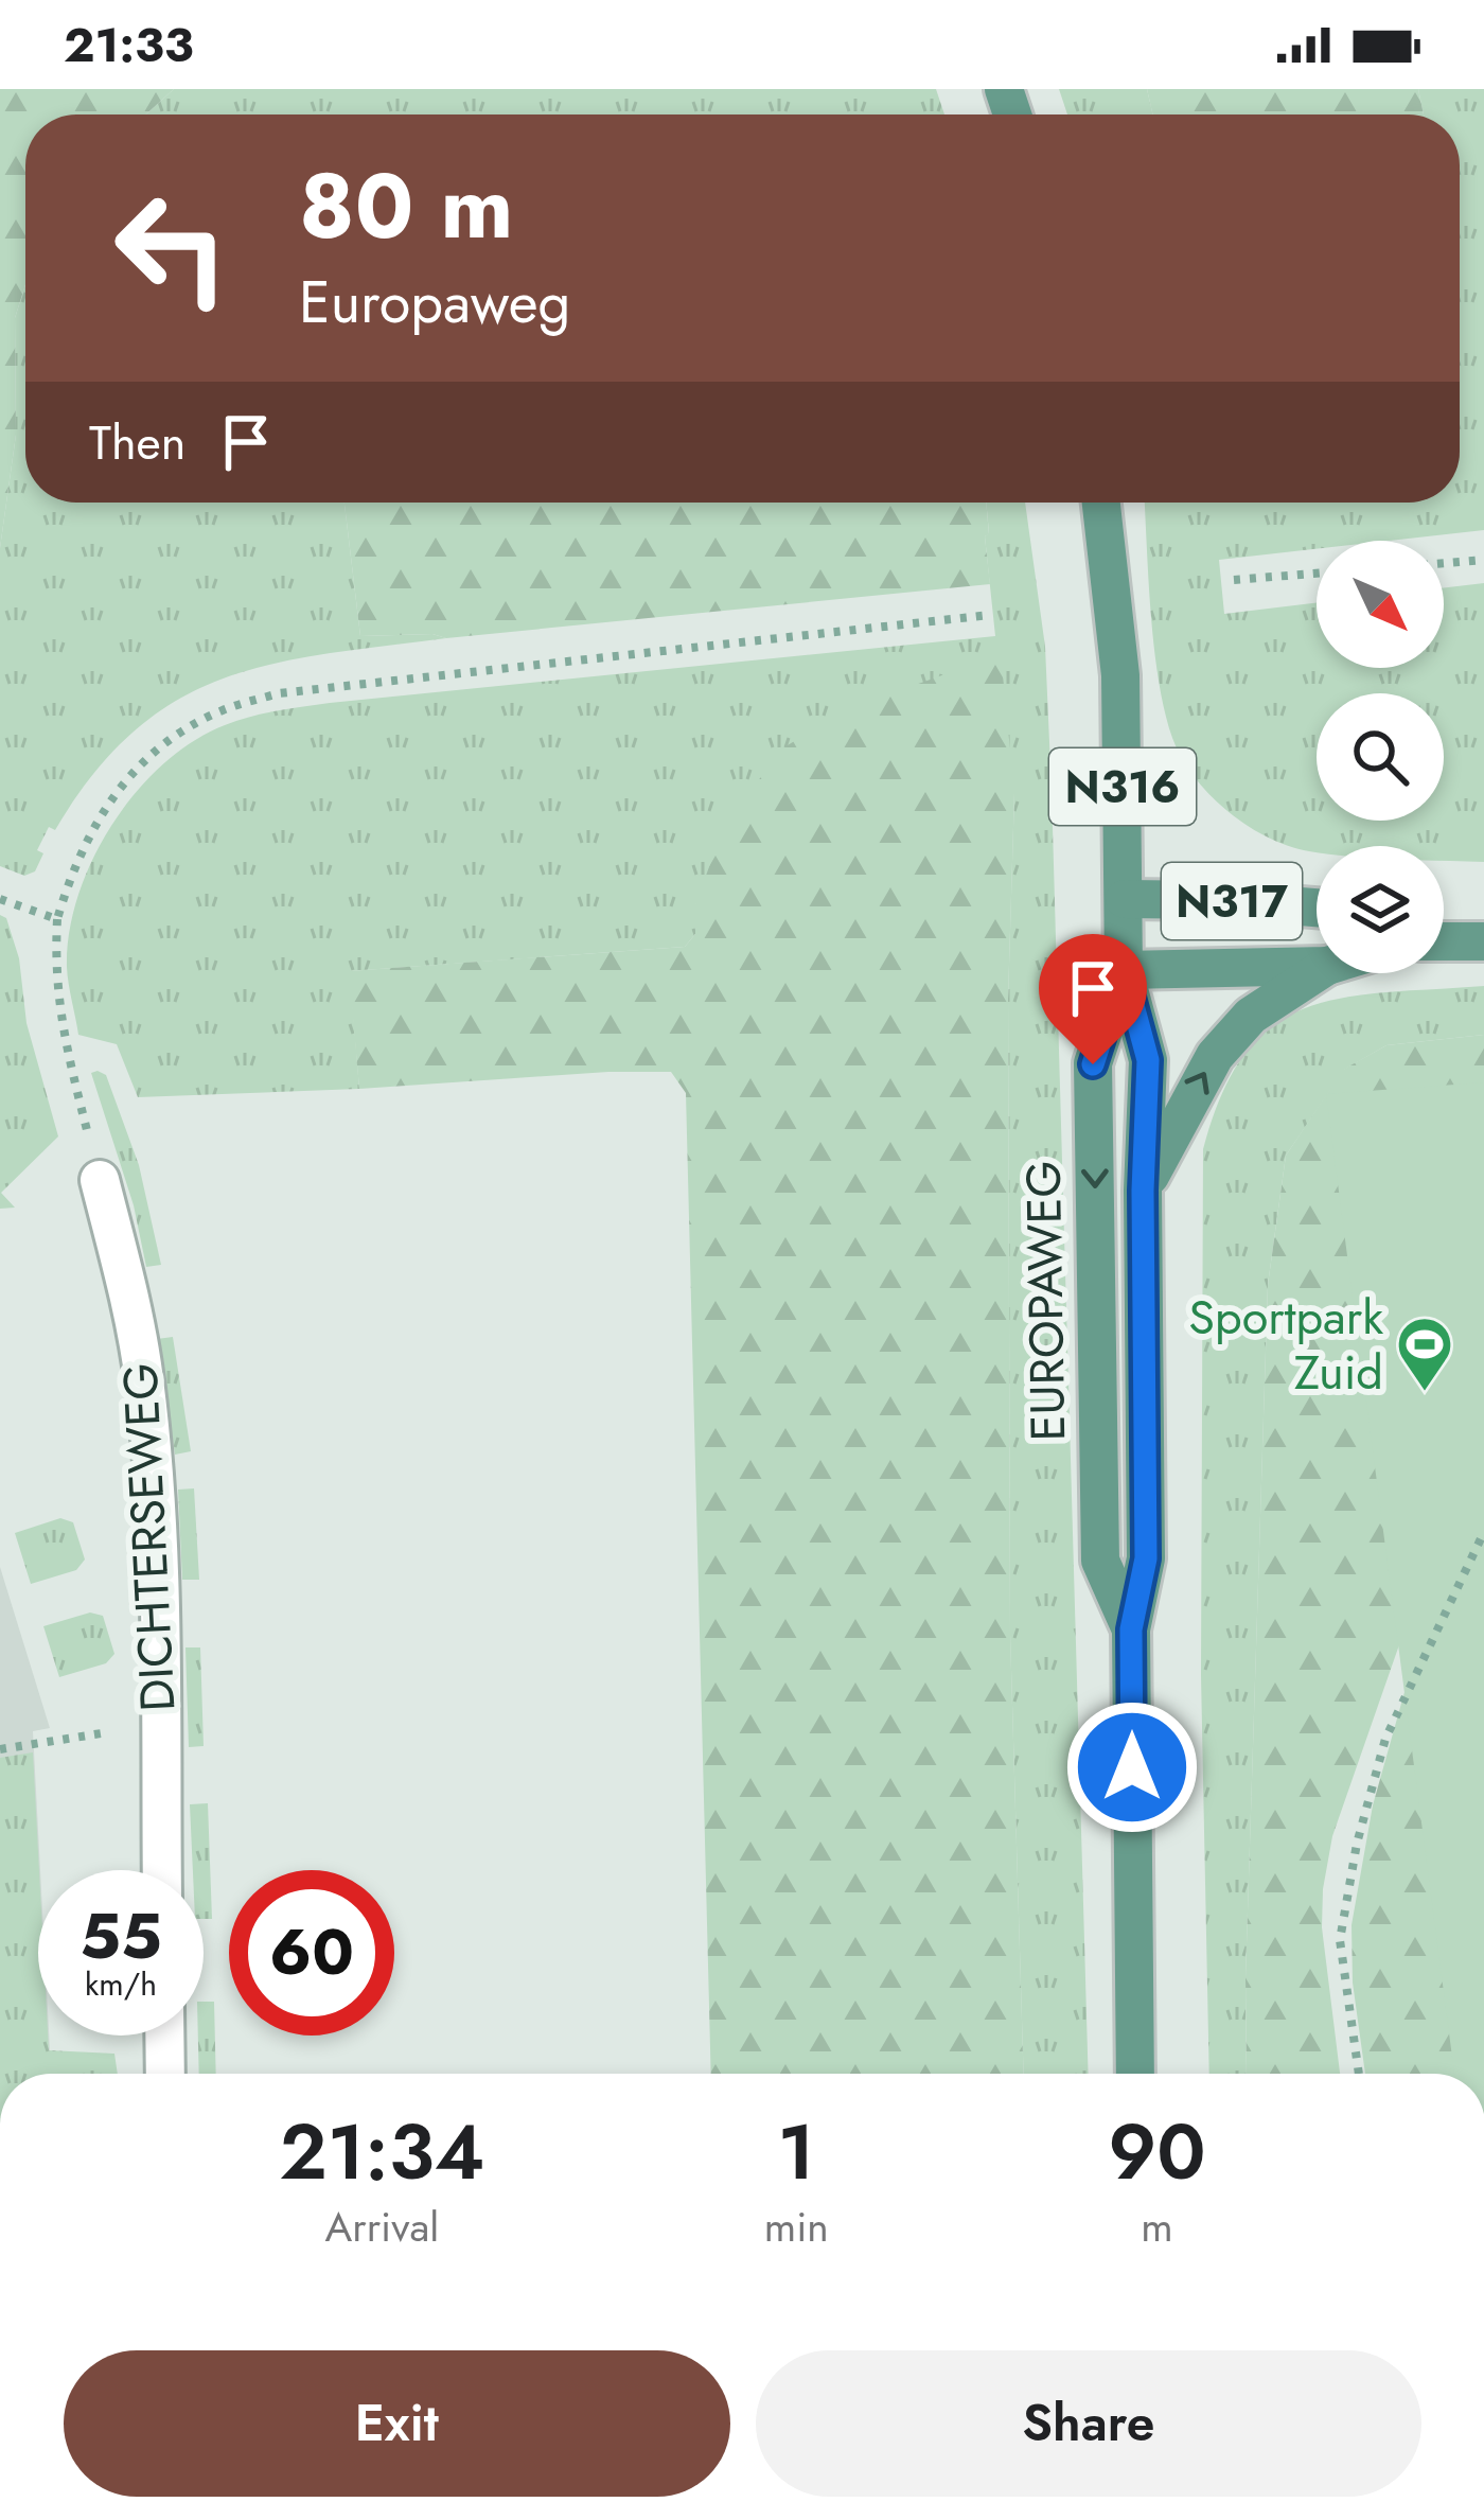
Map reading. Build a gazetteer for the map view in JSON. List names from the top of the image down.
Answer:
{
  "streets": {
    "main road": ["N316", "N317", "EUROPAWEG"],
    "street": ["DICHTERSEWEG"]
  },
  "crossings": [
    ["N317", "EUROPAWEG"]
  ],
  "places": {
    "sports": ["Sportpark Zuid"]
  },
  "north": "bottom right",
  "page": {
    "status": "21:33",
    "turn": ["80 m", "Europaweg"],
    "then": "Then",
    "speed": "55 km/h",
    "limit": "60",
    "eta": [
      "21:34",
      "Arrival",
      "1",
      "min",
      "90",
      "m"
    ],
    "buttons": ["Exit", "Share"]
  }
}
